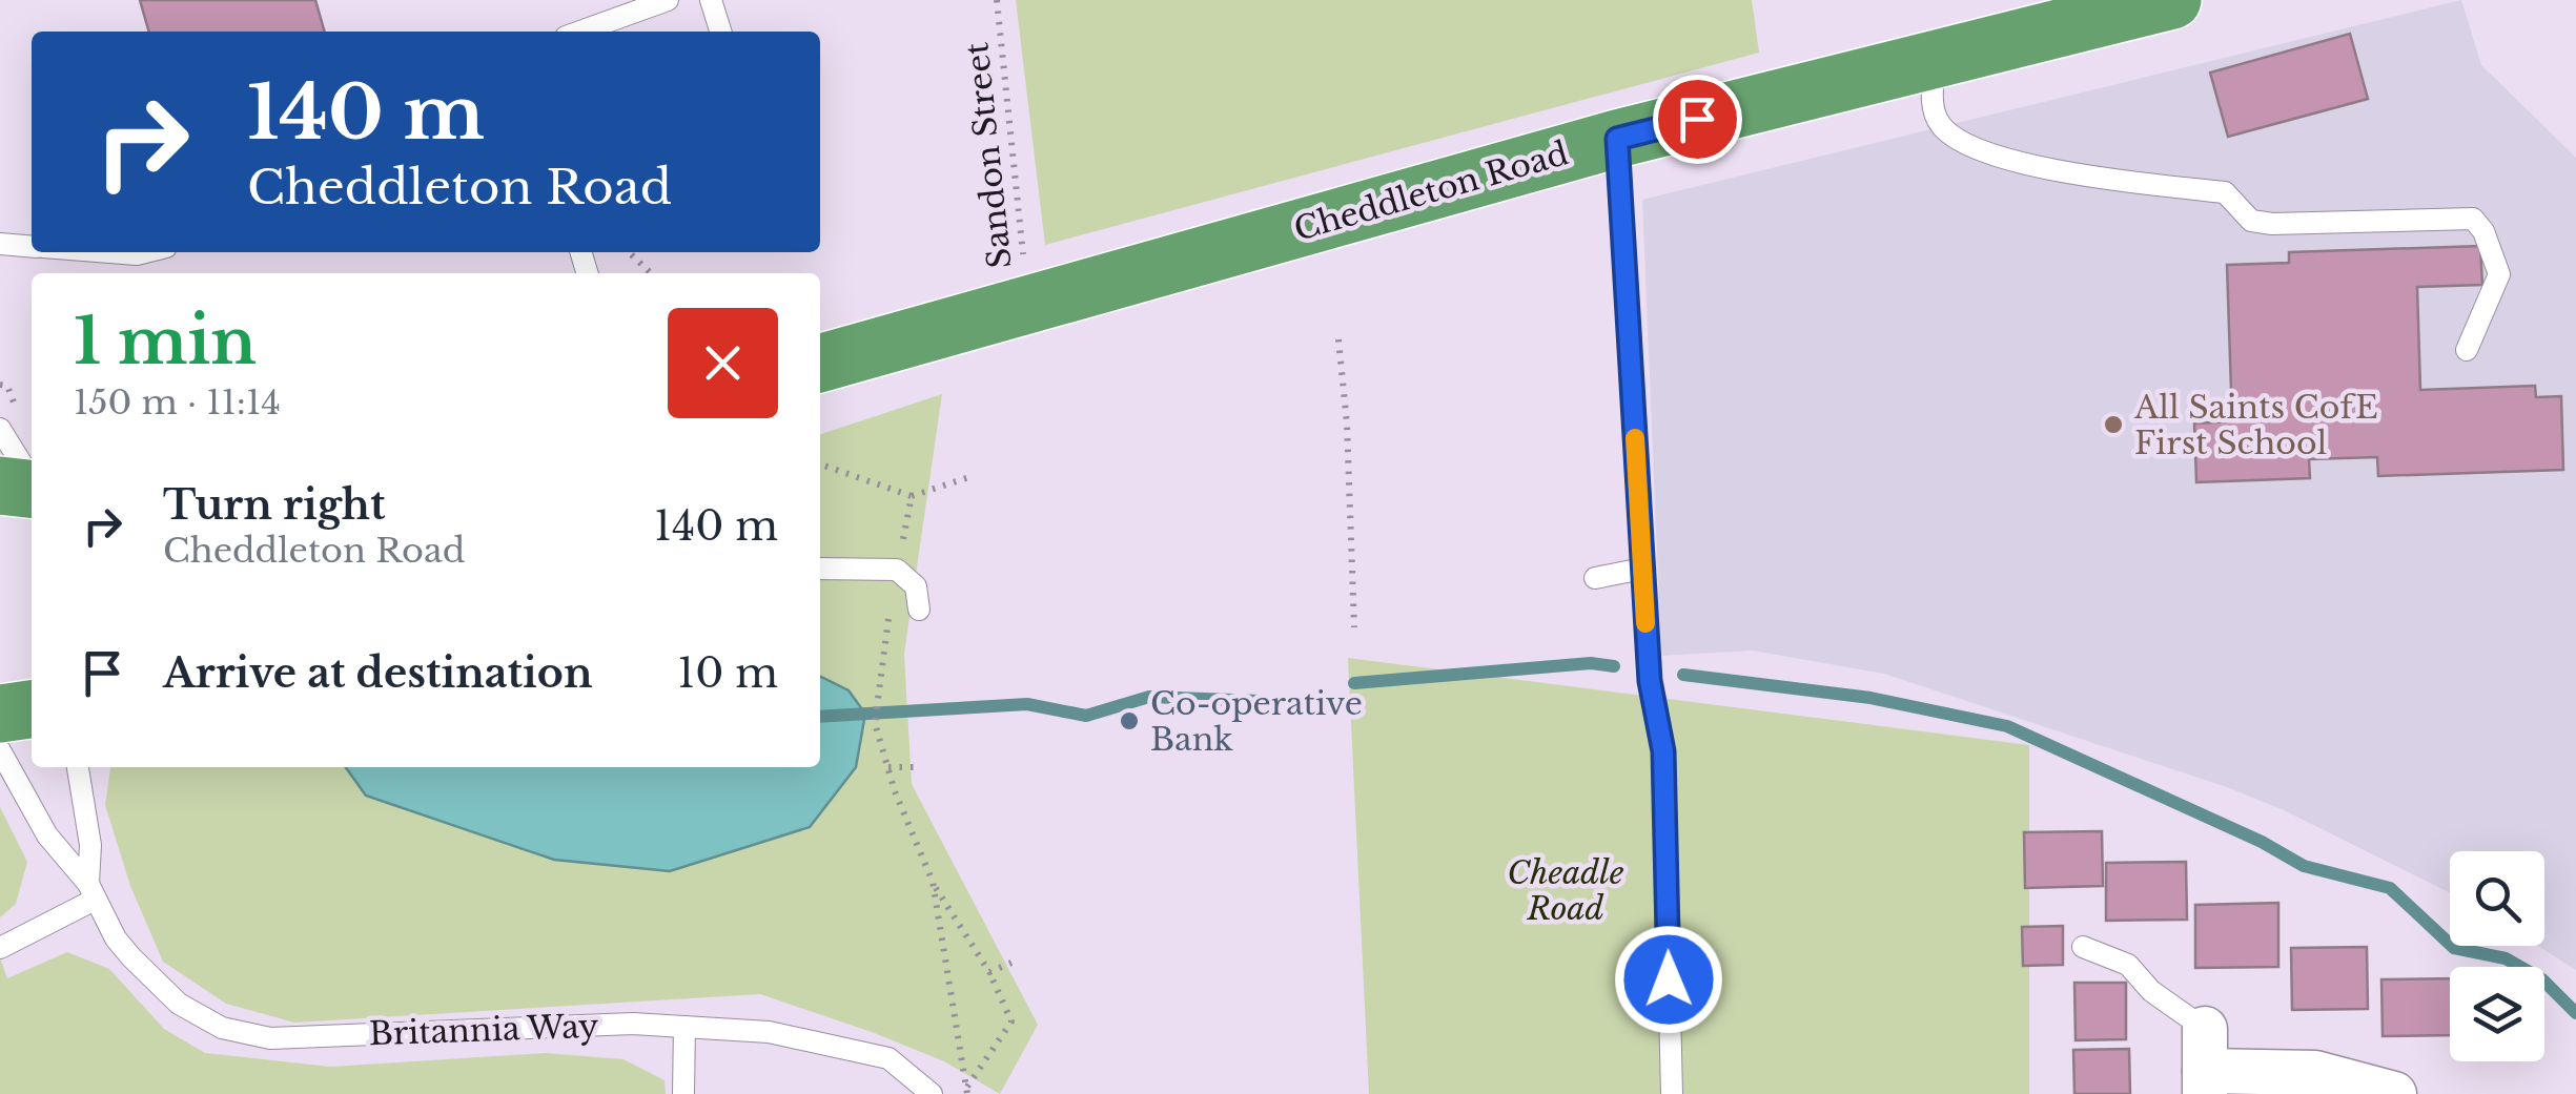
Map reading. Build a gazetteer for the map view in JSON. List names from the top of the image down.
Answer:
{
  "streets": {
    "highway": ["Cheddleton Road"],
    "lane": ["Britannia Way"],
    "path": ["Sandon Street"]
  },
  "crossings": [
    ["Sandon Street", "Cheddleton Road"]
  ],
  "parks": ["Cheadle Road"],
  "places": ["All Saints CofE First School", "Co-operative Bank"],
  "page": {
    "turn": ["140 m", "Cheddleton Road"],
    "heading": ["1 min", "150 m · 11:14"],
    "list": [
      {
        "name": "Turn right",
        "note": "Cheddleton Road",
        "value": "140 m"
      },
      {
        "name": "Arrive at destination",
        "value": "10 m"
      }
    ]
  }
}
